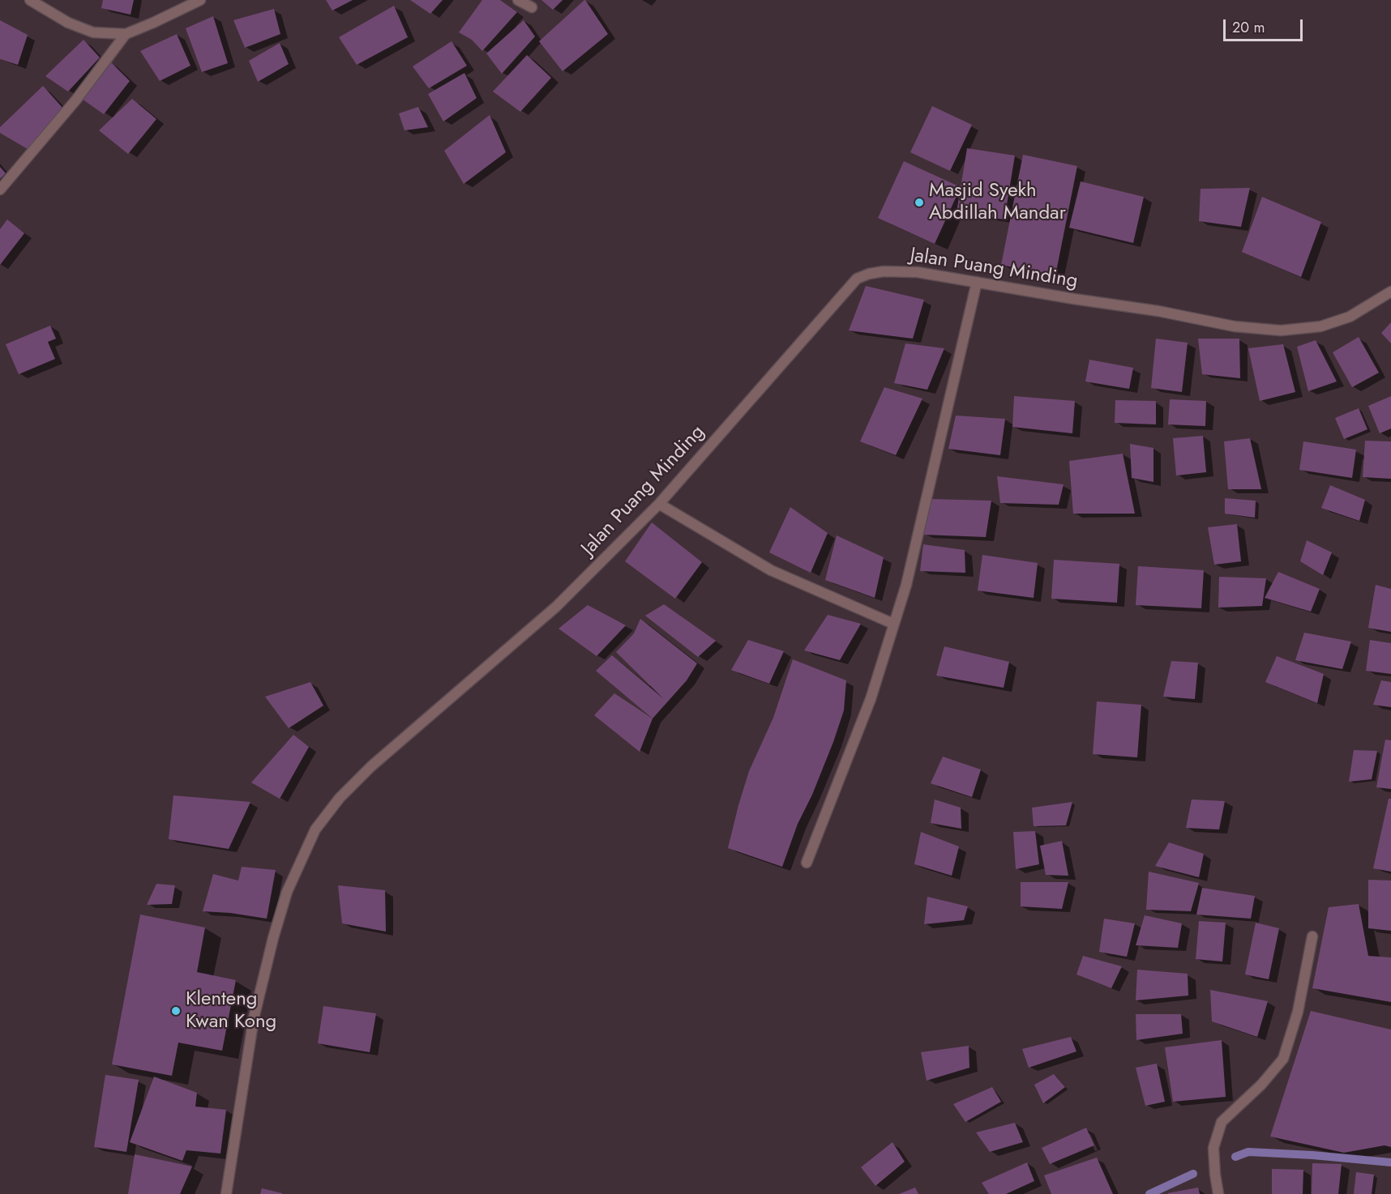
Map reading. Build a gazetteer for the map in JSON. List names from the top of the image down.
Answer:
{
  "streets": {
    "street": ["Jalan Puang Minding"]
  },
  "places": ["Masjid Syekh Abdillah Mandar", "Klenteng Kwan Kong"],
  "scale_bar": "20 m"
}
